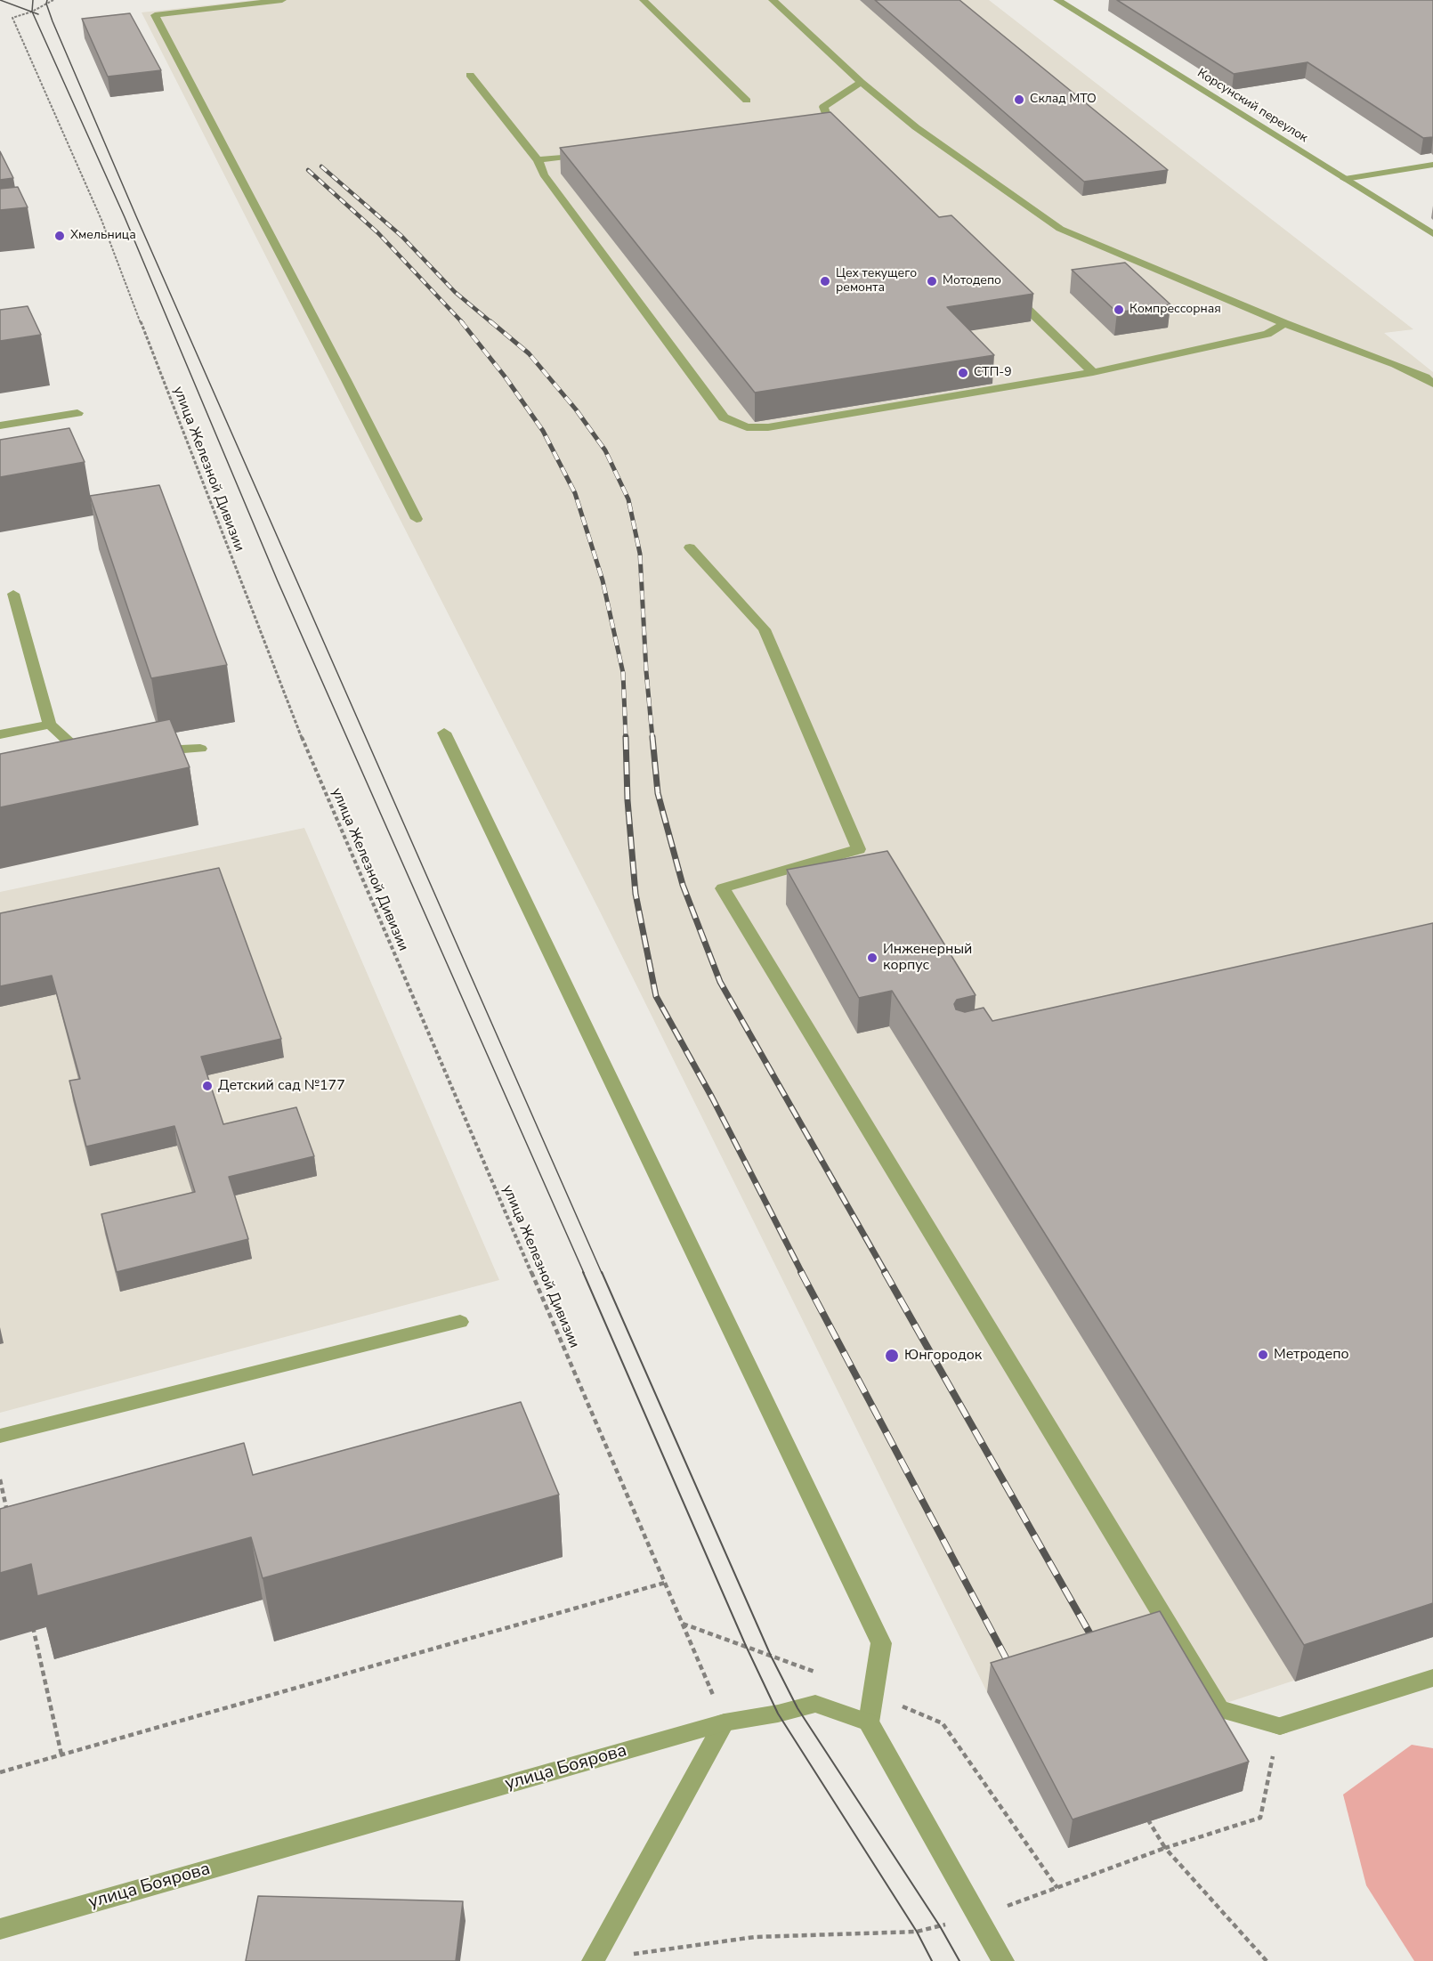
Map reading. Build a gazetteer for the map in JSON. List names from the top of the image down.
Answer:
{
  "streets": {
    "street": ["Корсунский переулок", "улица Боярова"],
    "path": ["улица Железной Дивизии"]
  },
  "crossings": [
    ["улица Железной Дивизии", "улица Боярова"]
  ],
  "places": [
    "Склад МТО",
    "Хмельница",
    "Цех текущего ремонта",
    "Мотодепо",
    "Компрессорная",
    "СТП-9",
    "Инженерный корпус",
    "Детский сад №177",
    "Метродепо",
    "Юнгородок"
  ]
}
